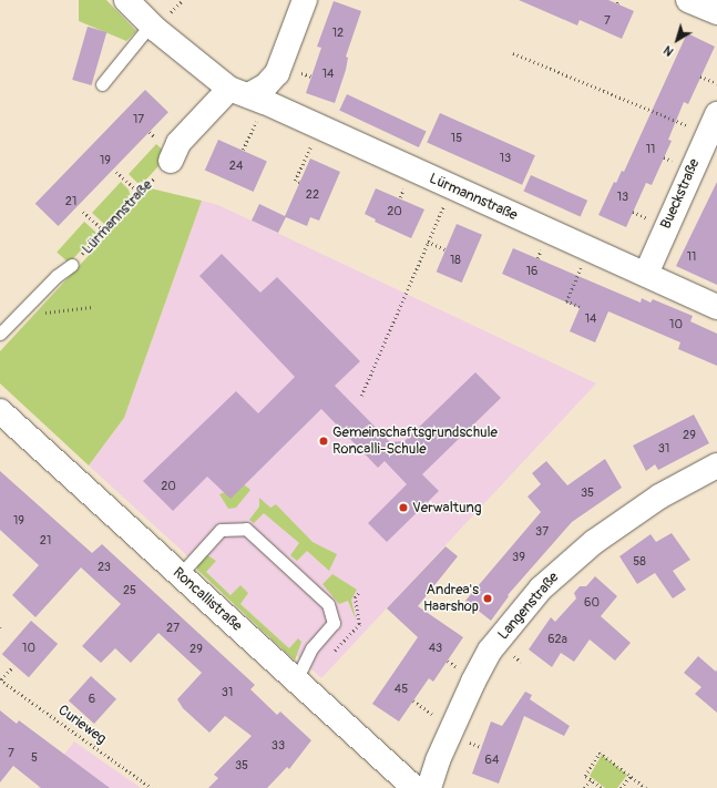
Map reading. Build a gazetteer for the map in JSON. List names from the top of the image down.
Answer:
{
  "streets": {
    "street": [
      "Bueckstraße",
      "Lürmannstraße",
      "Roncallistraße",
      "Langenstraße"
    ],
    "path": ["Curieweg"]
  },
  "crossings": [
    ["Bueckstraße", "Lürmannstraße"]
  ],
  "places": ["Gemeinschaftsgrundschule Roncalli-Schule", "Verwaltung", "Andrea's Haarshop"],
  "house_numbers": [
    "7",
    "12",
    "14",
    "17",
    "15",
    "11",
    "13",
    "19",
    "24",
    "22",
    "13",
    "21",
    "20",
    "11",
    "18",
    "16",
    "14",
    "10",
    "29",
    "31",
    "20",
    "35",
    "19",
    "37",
    "21",
    "39",
    "58",
    "23",
    "25",
    "60",
    "27",
    "62a",
    "10",
    "43",
    "29",
    "45",
    "31",
    "6",
    "33",
    "7",
    "5",
    "64",
    "35"
  ],
  "north": "bottom left"
}
